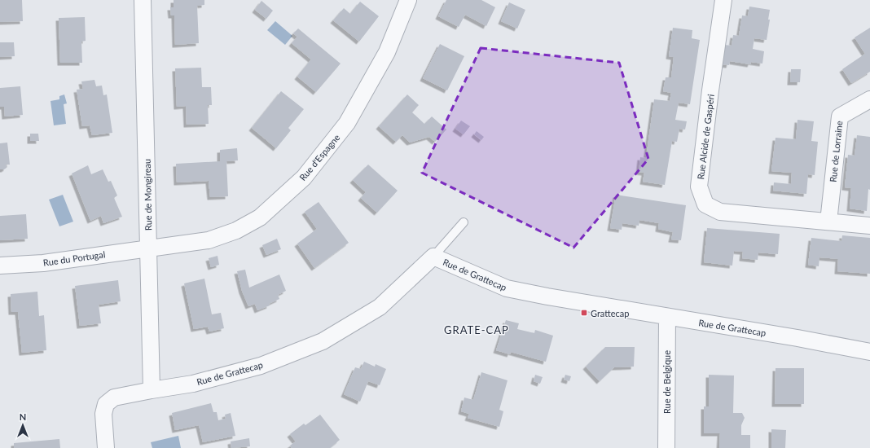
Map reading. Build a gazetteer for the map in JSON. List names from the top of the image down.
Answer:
{
  "streets": {
    "street": [
      "Rue Alcide de Gaspéri",
      "Rue de Lorraine",
      "Rue d'Espagne",
      "Rue de Mongireau",
      "Rue du Portugal",
      "Rue de Grattecap",
      "Rue de Belgique"
    ]
  },
  "crossings": [
    ["Rue Alcide de Gaspéri", "Rue de Lorraine"],
    ["Rue d'Espagne", "Rue de Mongireau"],
    ["Rue d'Espagne", "Rue du Portugal"],
    ["Rue de Mongireau", "Rue du Portugal"],
    ["Rue de Mongireau", "Rue de Grattecap"],
    ["Rue de Grattecap", "Rue de Belgique"]
  ],
  "districts": ["GRATE-CAP"],
  "places": {
    "transit": ["Grattecap"]
  },
  "north": "top"
}
